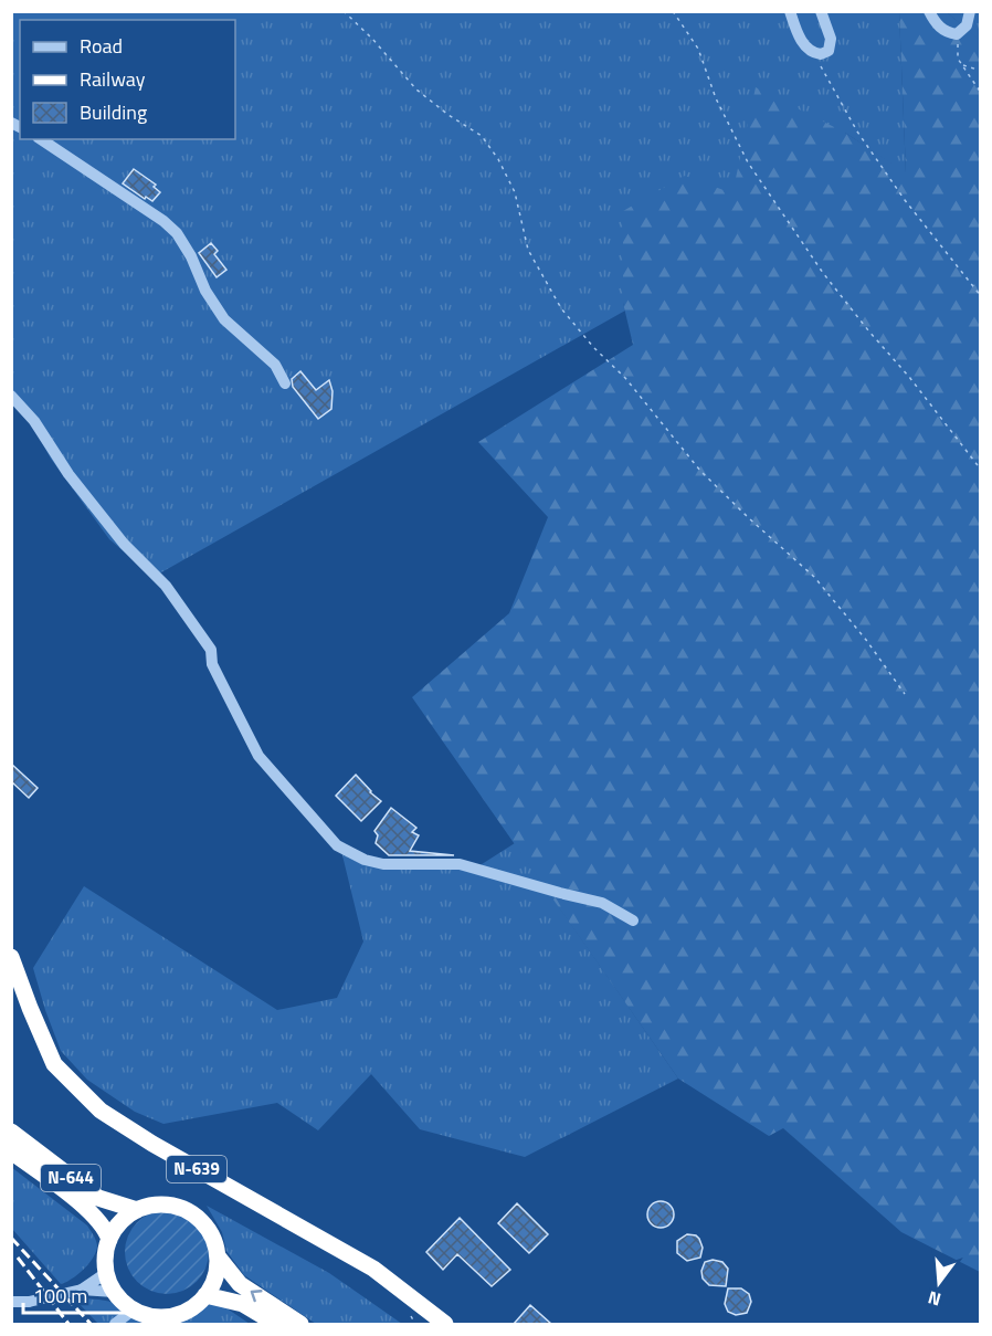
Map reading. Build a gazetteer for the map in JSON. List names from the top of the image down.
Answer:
{
  "streets": {
    "highway": ["N-639", "N-644"]
  },
  "legend": ["Road", "Railway", "Building"],
  "scale_bar": "100 m",
  "north": "bottom"
}
